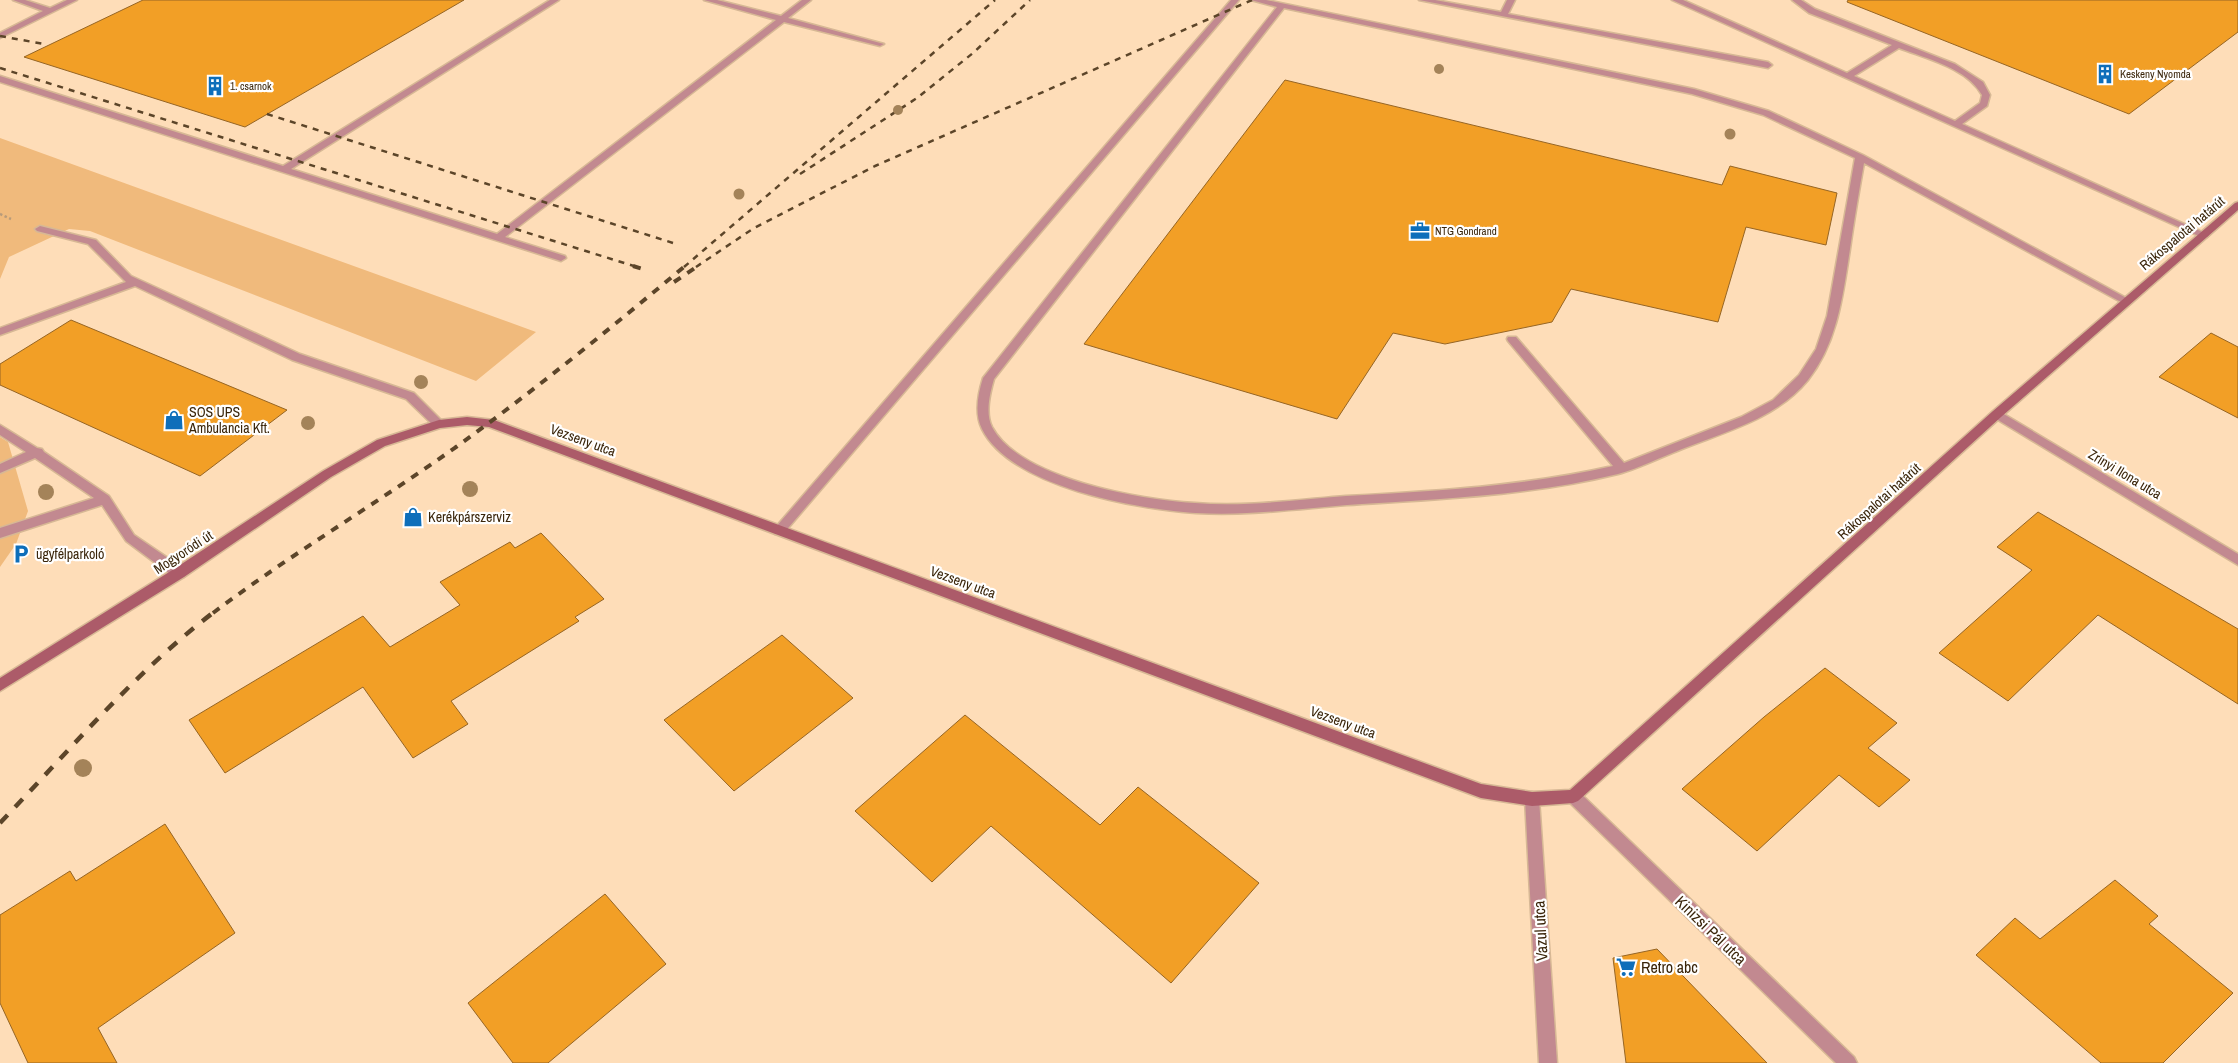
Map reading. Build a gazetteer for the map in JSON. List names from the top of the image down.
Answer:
{
  "streets": {
    "street": [
      "Rákospalotai határút",
      "Vezseny utca",
      "Zrínyi Ilona utca",
      "Mogyoródi út",
      "Kinizsi Pál utca",
      "Vazul utca"
    ]
  },
  "crossings": [
    ["Rákospalotai határút", "Zrínyi Ilona utca"],
    ["Rákospalotai határút", "Kinizsi Pál utca"],
    ["Vezseny utca", "Mogyoródi út"],
    ["Vezseny utca", "Vazul utca"]
  ],
  "places": {
    "building": ["Keskeny Nyomda", "1. csarnok"],
    "office": ["NTG Gondrand"],
    "shop": ["SOS UPS Ambulancia Kft.", "Kerékpárszerviz"],
    "parking": ["ügyfélparkoló"],
    "supermarket": ["Retro abc"]
  }
}
